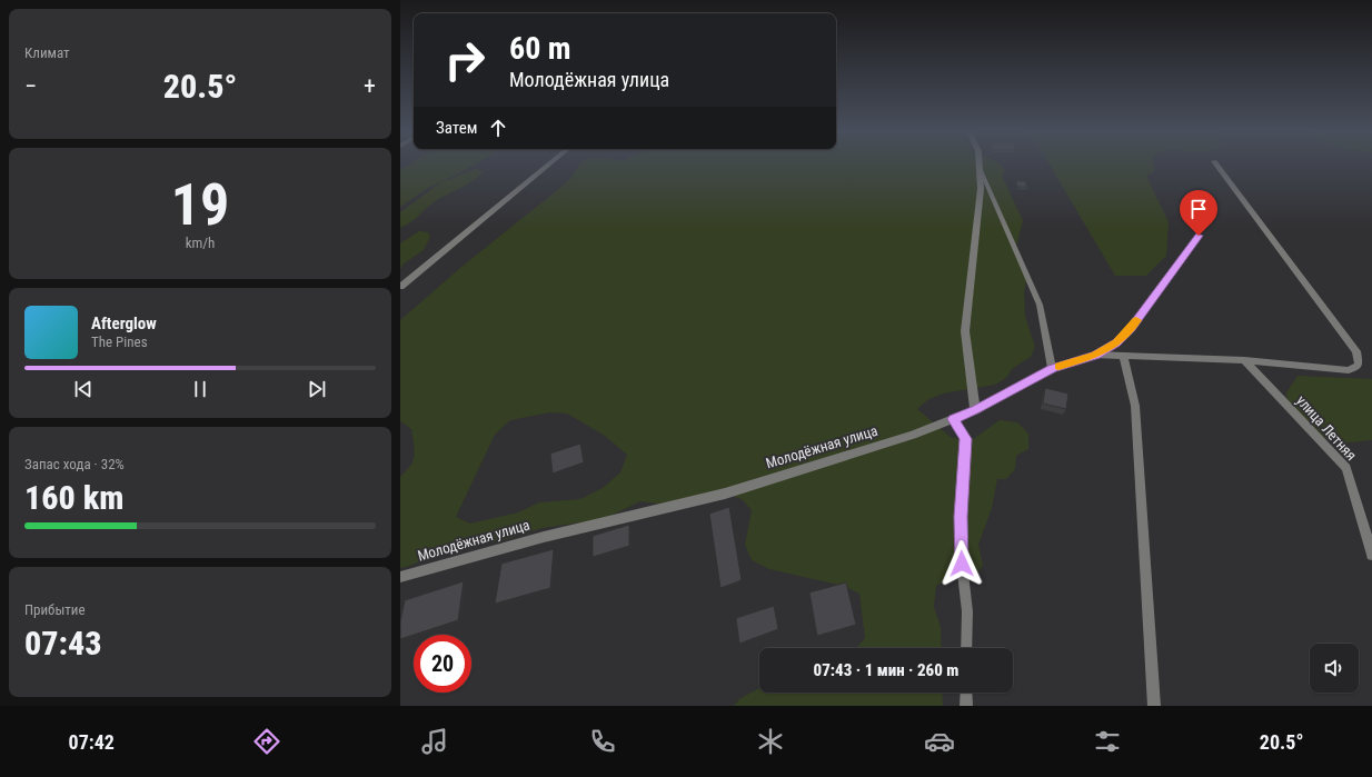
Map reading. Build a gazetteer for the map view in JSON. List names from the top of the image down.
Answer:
{
  "streets": {
    "street": ["улица Летняя", "Молодёжная улица"]
  },
  "crossings": [
    ["улица Летняя", "Молодёжная улица"]
  ],
  "page": {
    "tile": [
      "Климат",
      ["19", "km/h"],
      ["Запас хода · 32%", "160 km"],
      ["Прибытие", "07:43"]
    ],
    "turn": ["60 m", "Молодёжная улица"],
    "heat": ["−", "20.5°", "+"],
    "then": "Затем",
    "song": ["Afterglow", "The Pines"],
    "limit": "20",
    "trip": "07:43 · 1 мин · 260 m",
    "tabs": ["07:42", "20.5°"]
  }
}
